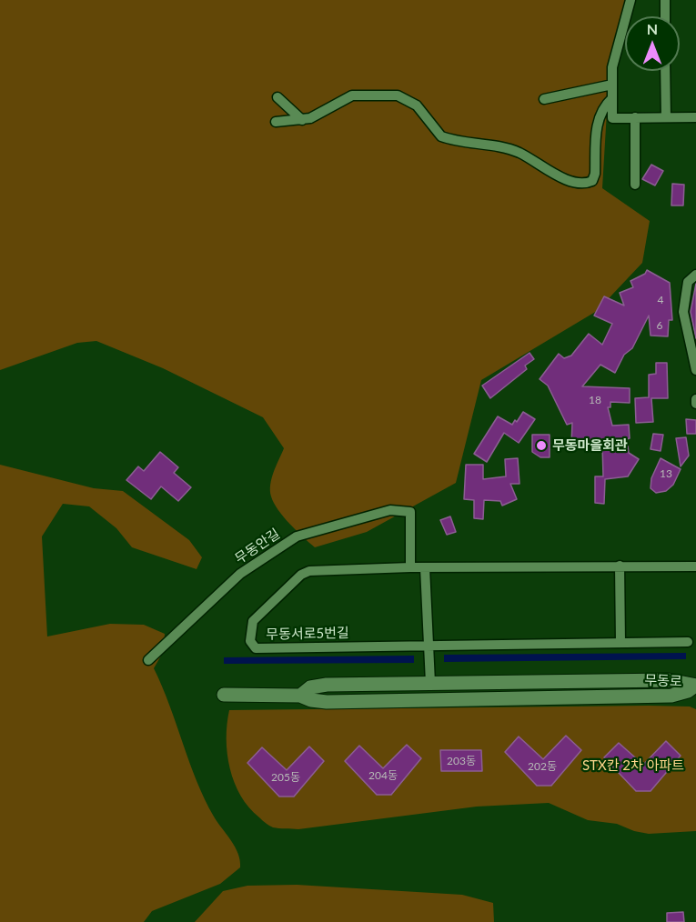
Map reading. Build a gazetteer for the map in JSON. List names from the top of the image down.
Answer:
{
  "streets": {
    "main road": ["무동로"],
    "street": ["무동안길", "무동서로5번길"]
  },
  "crossings": [
    ["무동안길", "무동서로5번길"]
  ],
  "parks": ["STX칸 2차 아파트"],
  "places": ["무동마을회관"],
  "house_numbers": [
    "4",
    "6",
    "18",
    "13",
    "203동",
    "202동",
    "204동",
    "205동"
  ],
  "north": "top"
}
